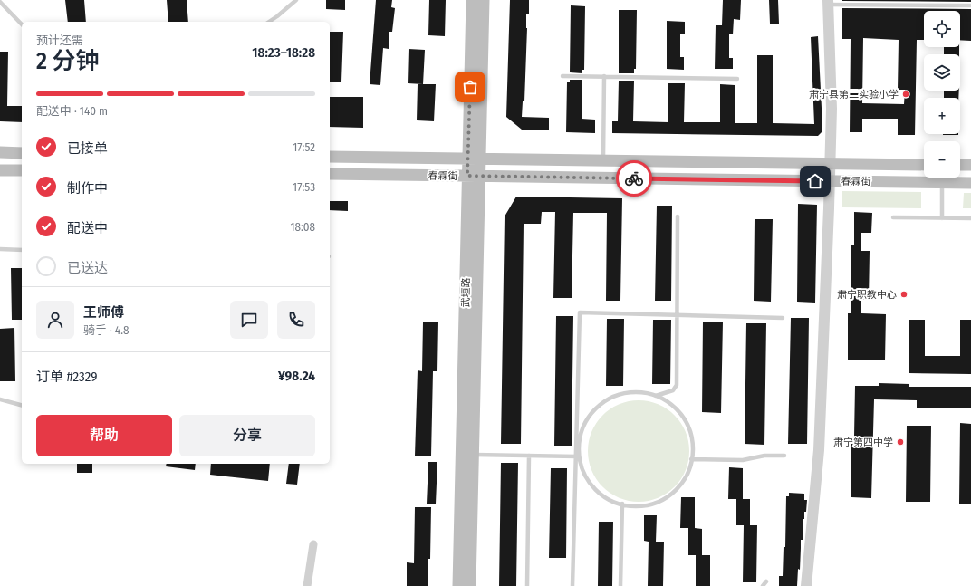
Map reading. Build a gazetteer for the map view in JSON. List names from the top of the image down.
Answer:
{
  "streets": {
    "main road": ["春霖街", "武垣路"]
  },
  "crossings": [
    ["春霖街", "武垣路"]
  ],
  "places": ["肃宁县第二实验小学", "肃宁职教中心", "肃宁第四中学"],
  "page": {
    "map_buttons": ["+", "−"],
    "heading": ["2 分钟", "预计还需", "18:23–18:28"],
    "panel": [
      "王师傅",
      "骑手 · 4.8",
      "订单 #2329",
      "¥98.24"
    ],
    "bar": "配送中 · 140 m",
    "list": [
      ["已接单", "17:52"],
      ["制作中", "17:53"],
      ["配送中", "18:08"],
      "已送达"
    ],
    "buttons": ["帮助", "分享"]
  }
}
